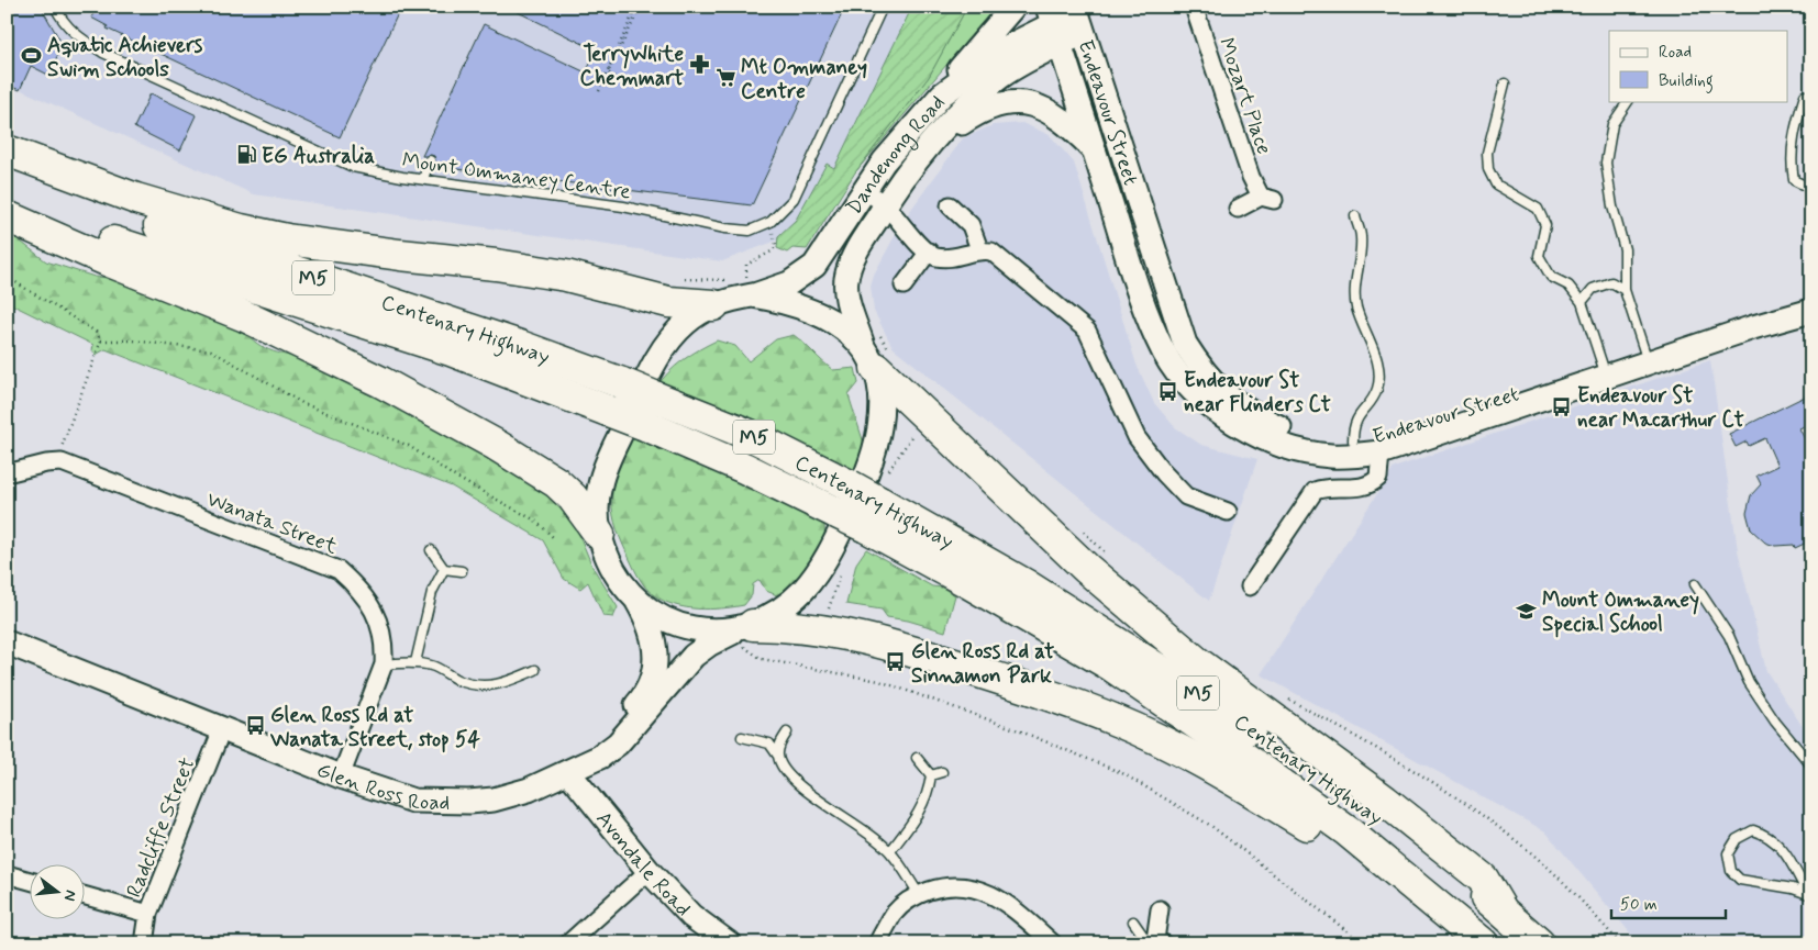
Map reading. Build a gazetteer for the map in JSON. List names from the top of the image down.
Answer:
{
  "streets": {
    "highway": ["M5", "Centenary Highway"],
    "main road": [
      "Endeavour Street",
      "Dandenong Road",
      "Glen Ross Road",
      "Avondale Road"
    ],
    "street": ["Mozart Place", "Wanata Street", "Radcliffe Street"],
    "lane": ["Mount Ommaney Centre"]
  },
  "crossings": [
    ["Endeavour Street", "Dandenong Road"],
    ["Dandenong Road", "Glen Ross Road"],
    ["Wanata Street", "Glen Ross Road"],
    ["Glen Ross Road", "Radcliffe Street"],
    ["Glen Ross Road", "Avondale Road"]
  ],
  "places": {
    "sports": ["Aquatic Achievers Swim Schools"],
    "pharmacy": ["TerryWhite Chemmart"],
    "supermarket": ["Mt Ommaney Centre"],
    "fuel station": ["EG Australia"],
    "bus stop": [
      "Endeavour St near Flinders Ct",
      "Endeavour St near Macarthur Ct",
      "Glen Ross Rd at Sinnamon Park",
      "Glen Ross Rd at Wanata Street, stop 54"
    ],
    "school or university": ["Mount Ommaney Special School"]
  },
  "legend": ["Road", "Building"],
  "scale_bar": "50 m",
  "north": "right"
}
